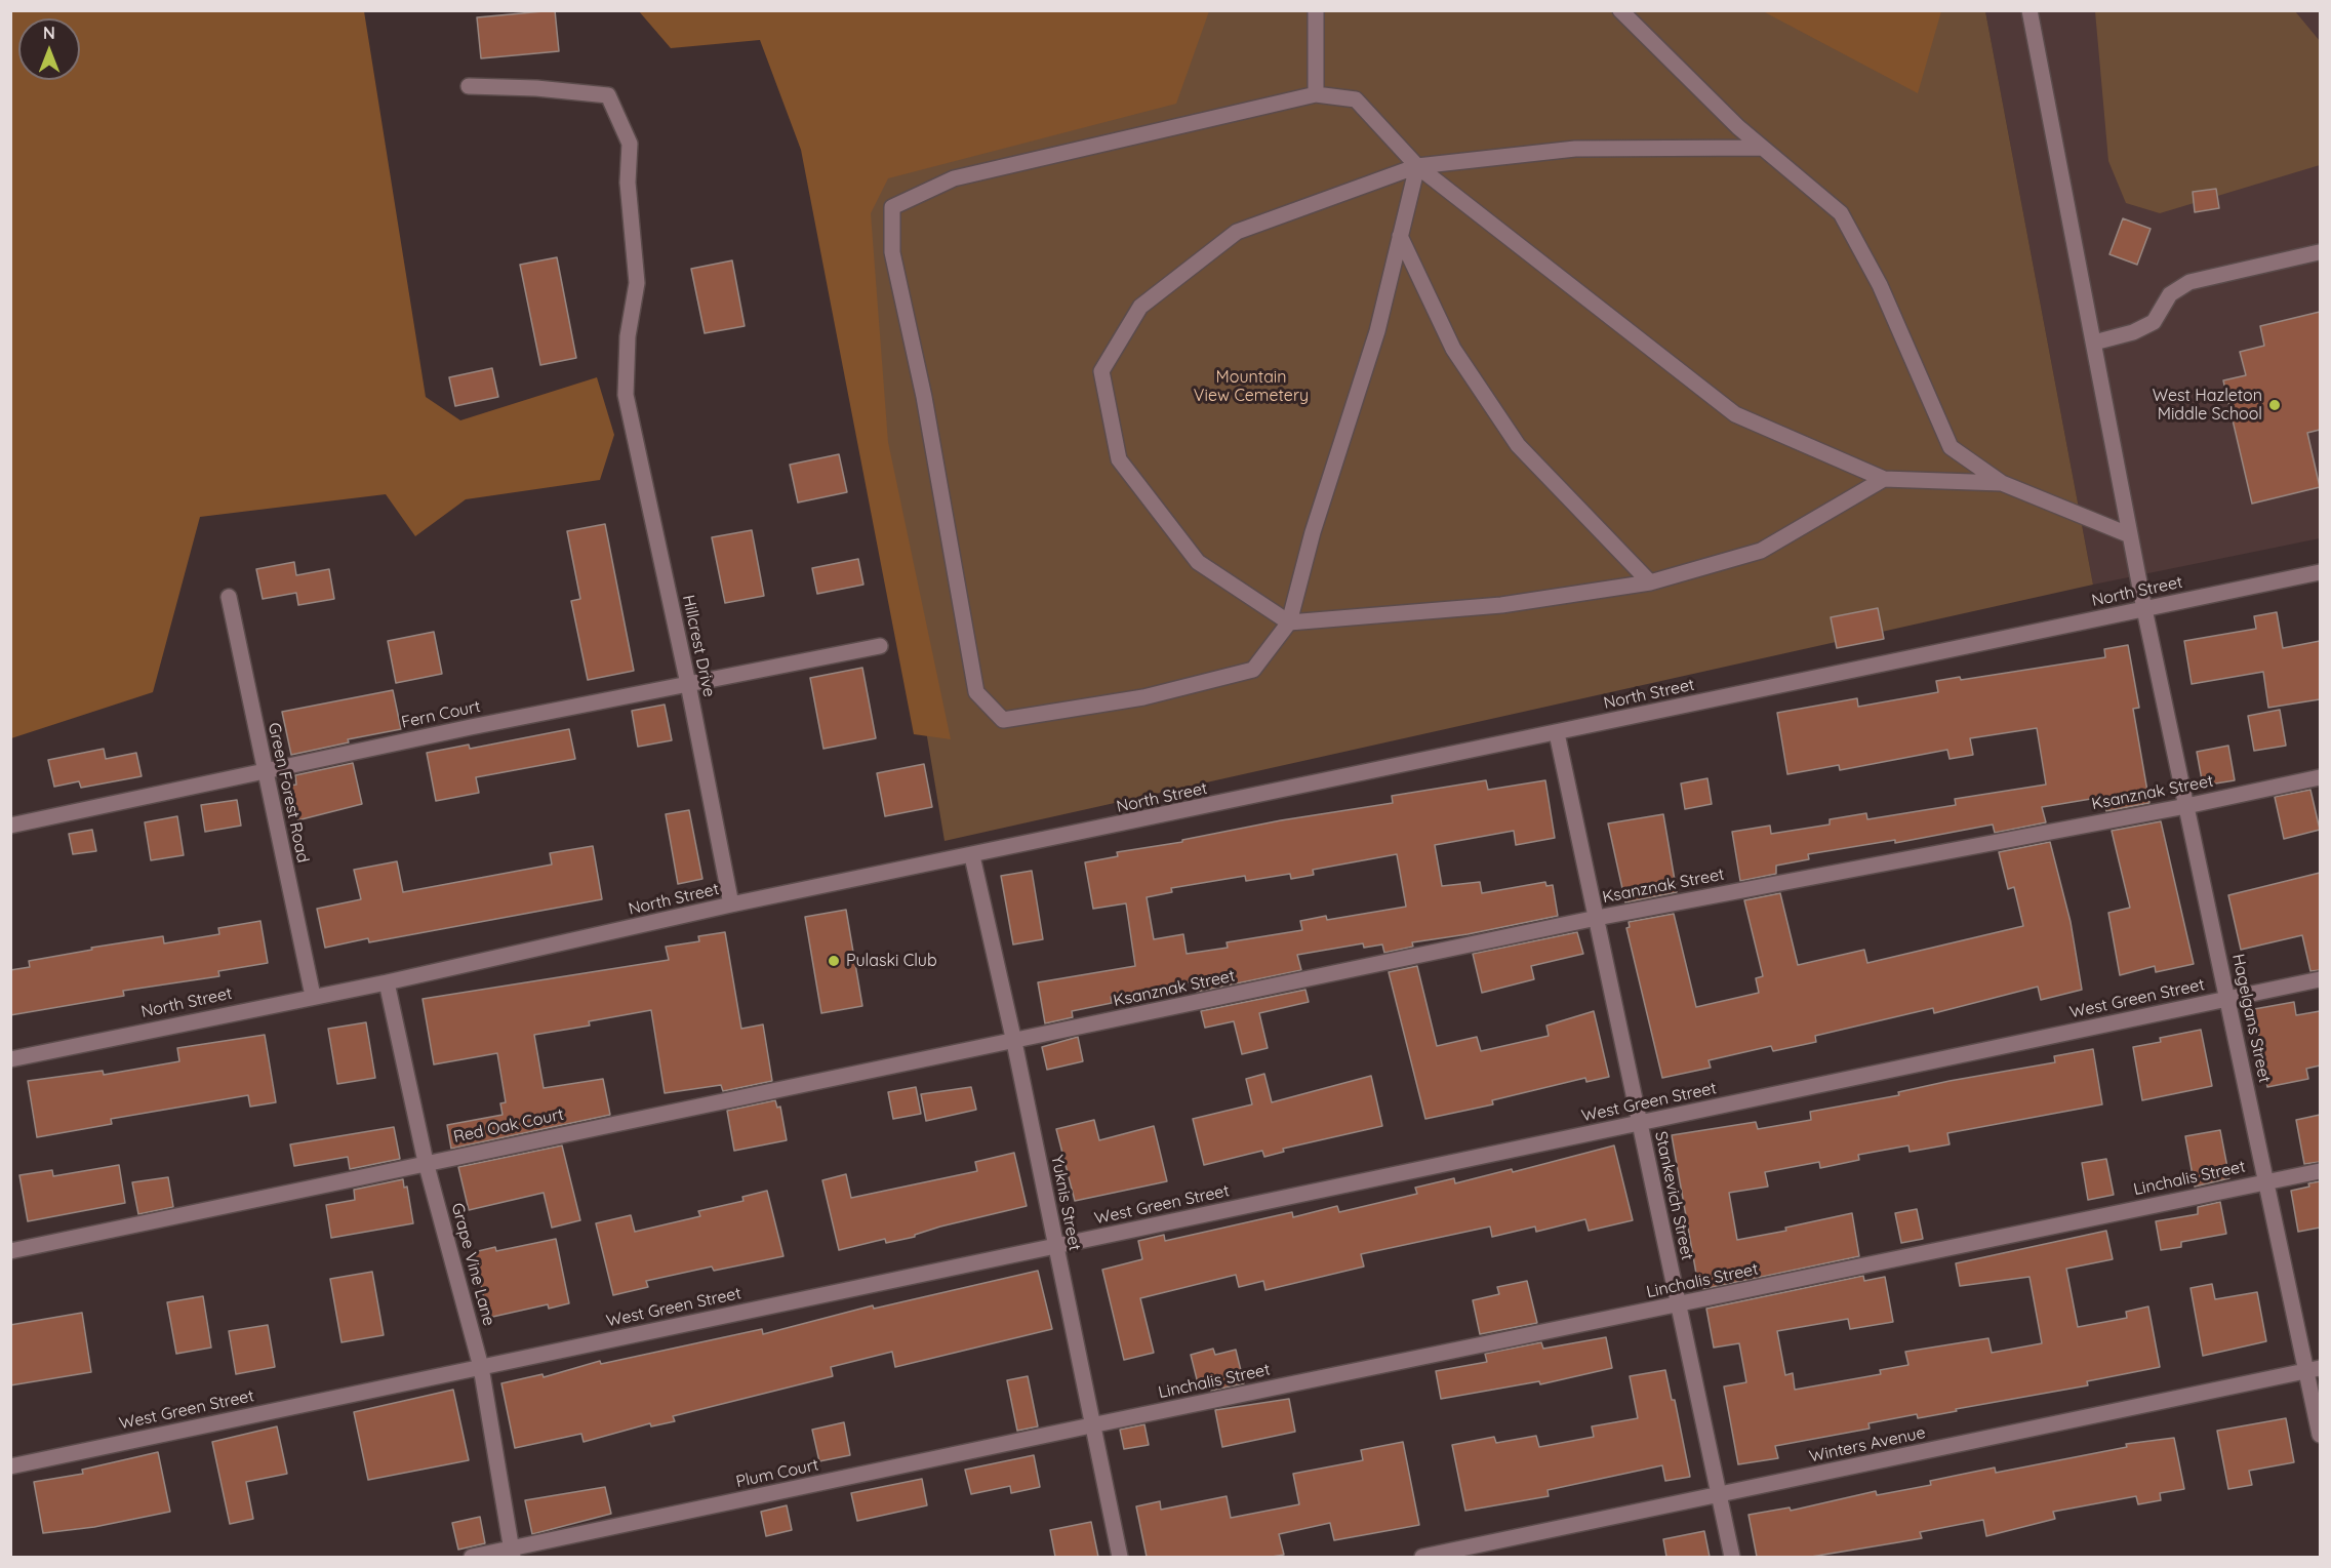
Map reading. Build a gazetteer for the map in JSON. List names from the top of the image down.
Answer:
{
  "streets": {
    "street": [
      "North Street",
      "Hillcrest Drive",
      "Fern Court",
      "Green Forest Road",
      "Ksanznak Street",
      "West Green Street",
      "Hagelgans Street",
      "Red Oak Court",
      "Linchalis Street",
      "Stankevich Street",
      "Yuknis Street",
      "Grape Vine Lane",
      "Winters Avenue",
      "Plum Court"
    ]
  },
  "crossings": [
    ["North Street", "Hillcrest Drive"],
    ["North Street", "Green Forest Road"],
    ["North Street", "Hagelgans Street"],
    ["North Street", "Stankevich Street"],
    ["North Street", "Yuknis Street"],
    ["North Street", "Grape Vine Lane"],
    ["Hillcrest Drive", "Fern Court"],
    ["Fern Court", "Green Forest Road"],
    ["Ksanznak Street", "Hagelgans Street"],
    ["Ksanznak Street", "Red Oak Court"],
    ["Ksanznak Street", "Stankevich Street"],
    ["Ksanznak Street", "Yuknis Street"],
    ["West Green Street", "Hagelgans Street"],
    ["West Green Street", "Stankevich Street"],
    ["West Green Street", "Yuknis Street"],
    ["West Green Street", "Grape Vine Lane"],
    ["Hagelgans Street", "Linchalis Street"],
    ["Hagelgans Street", "Winters Avenue"],
    ["Red Oak Court", "Yuknis Street"],
    ["Red Oak Court", "Grape Vine Lane"],
    ["Linchalis Street", "Stankevich Street"],
    ["Linchalis Street", "Yuknis Street"],
    ["Linchalis Street", "Plum Court"],
    ["Stankevich Street", "Winters Avenue"],
    ["Yuknis Street", "Plum Court"],
    ["Grape Vine Lane", "Plum Court"]
  ],
  "parks": ["Mountain View Cemetery"],
  "places": ["West Hazleton Middle School", "Pulaski Club"],
  "north": "top"
}
